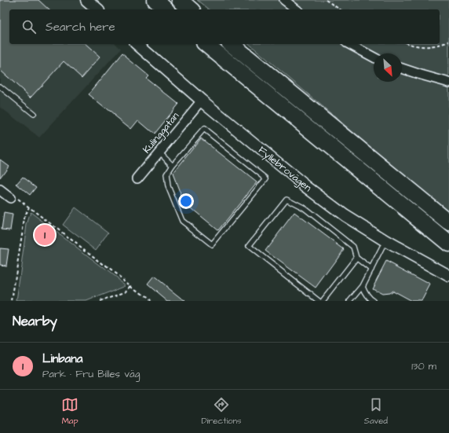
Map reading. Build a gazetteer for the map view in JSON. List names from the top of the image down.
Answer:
{
  "streets": {
    "street": ["Kulinggatan", "Fyllebrovägen"]
  },
  "crossings": [
    ["Kulinggatan", "Fyllebrovägen"]
  ],
  "north": "bottom right",
  "page": {
    "search": "Search here",
    "pins": "1",
    "heading": "Nearby",
    "list": [
      {
        "mark": "1",
        "name": "Linbana",
        "note": "Park · Fru Billes väg",
        "value": "130 m"
      }
    ],
    "nav": ["Map", "Directions", "Saved"]
  }
}
